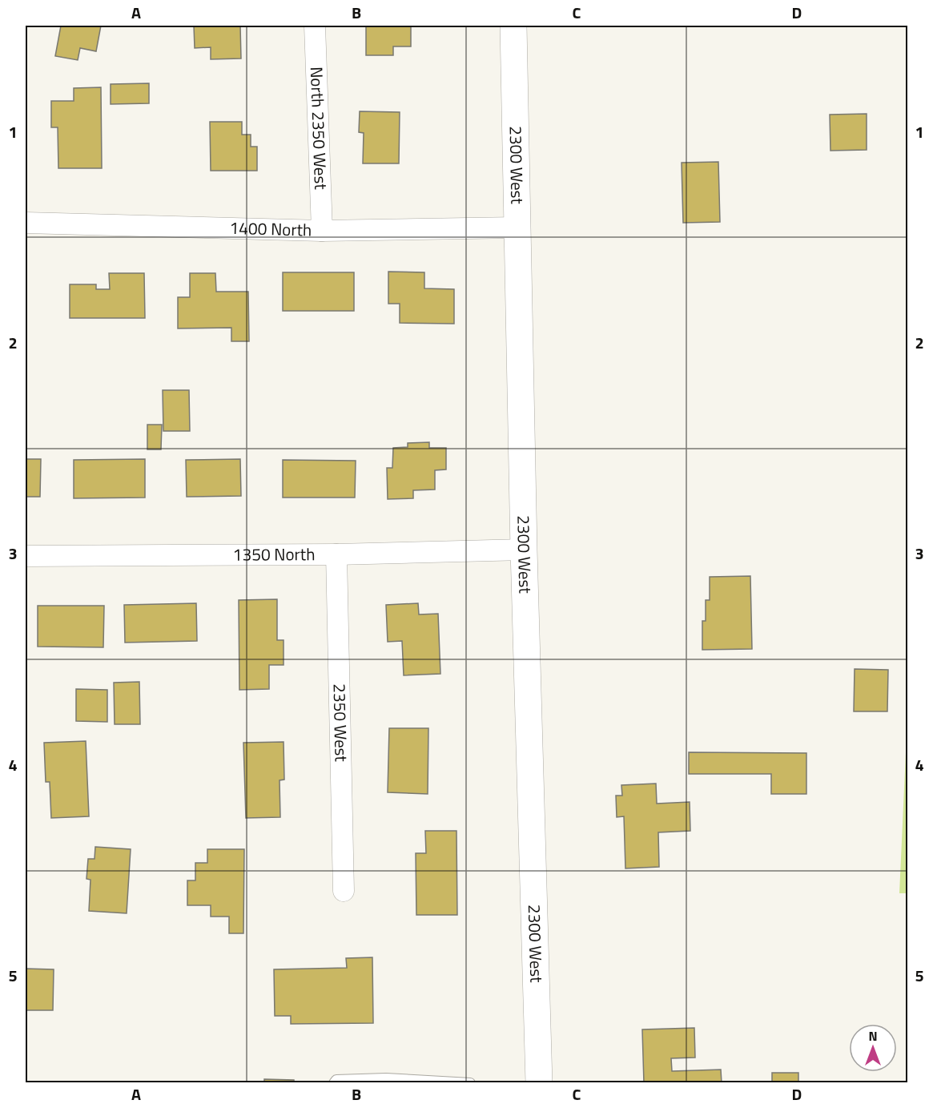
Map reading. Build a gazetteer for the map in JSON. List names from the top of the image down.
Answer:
{
  "streets": {
    "main road": ["2300 West"],
    "street": [
      "North 2350 West",
      "1400 North",
      "1350 North",
      "2350 West"
    ]
  },
  "crossings": [
    ["North 2350 West", "1400 North"],
    ["2300 West", "1400 North"],
    ["2300 West", "1350 North"],
    ["1350 North", "2350 West"]
  ],
  "north": "top",
  "grid": {
    "columns": [
      "A",
      "B",
      "C",
      "D"
    ],
    "rows": [
      "1",
      "2",
      "3",
      "4",
      "5"
    ]
  }
}
